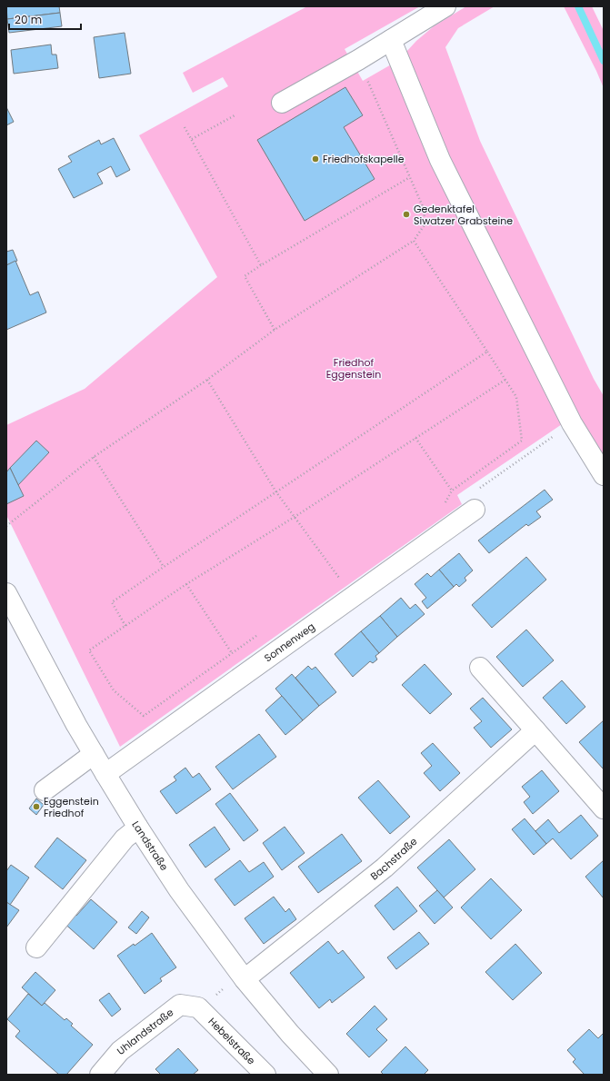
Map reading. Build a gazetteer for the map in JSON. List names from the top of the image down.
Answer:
{
  "streets": {
    "street": [
      "Sonnenweg",
      "Landstraße",
      "Bachstraße",
      "Uhlandstraße",
      "Hebelstraße"
    ]
  },
  "crossings": [
    ["Sonnenweg", "Landstraße"],
    ["Landstraße", "Bachstraße"],
    ["Uhlandstraße", "Hebelstraße"]
  ],
  "parks": ["Friedhof Eggenstein"],
  "places": ["Friedhofskapelle", "Gedenktafel Siwatzer Grabsteine", "Eggenstein Friedhof"],
  "scale_bar": "20 m"
}
